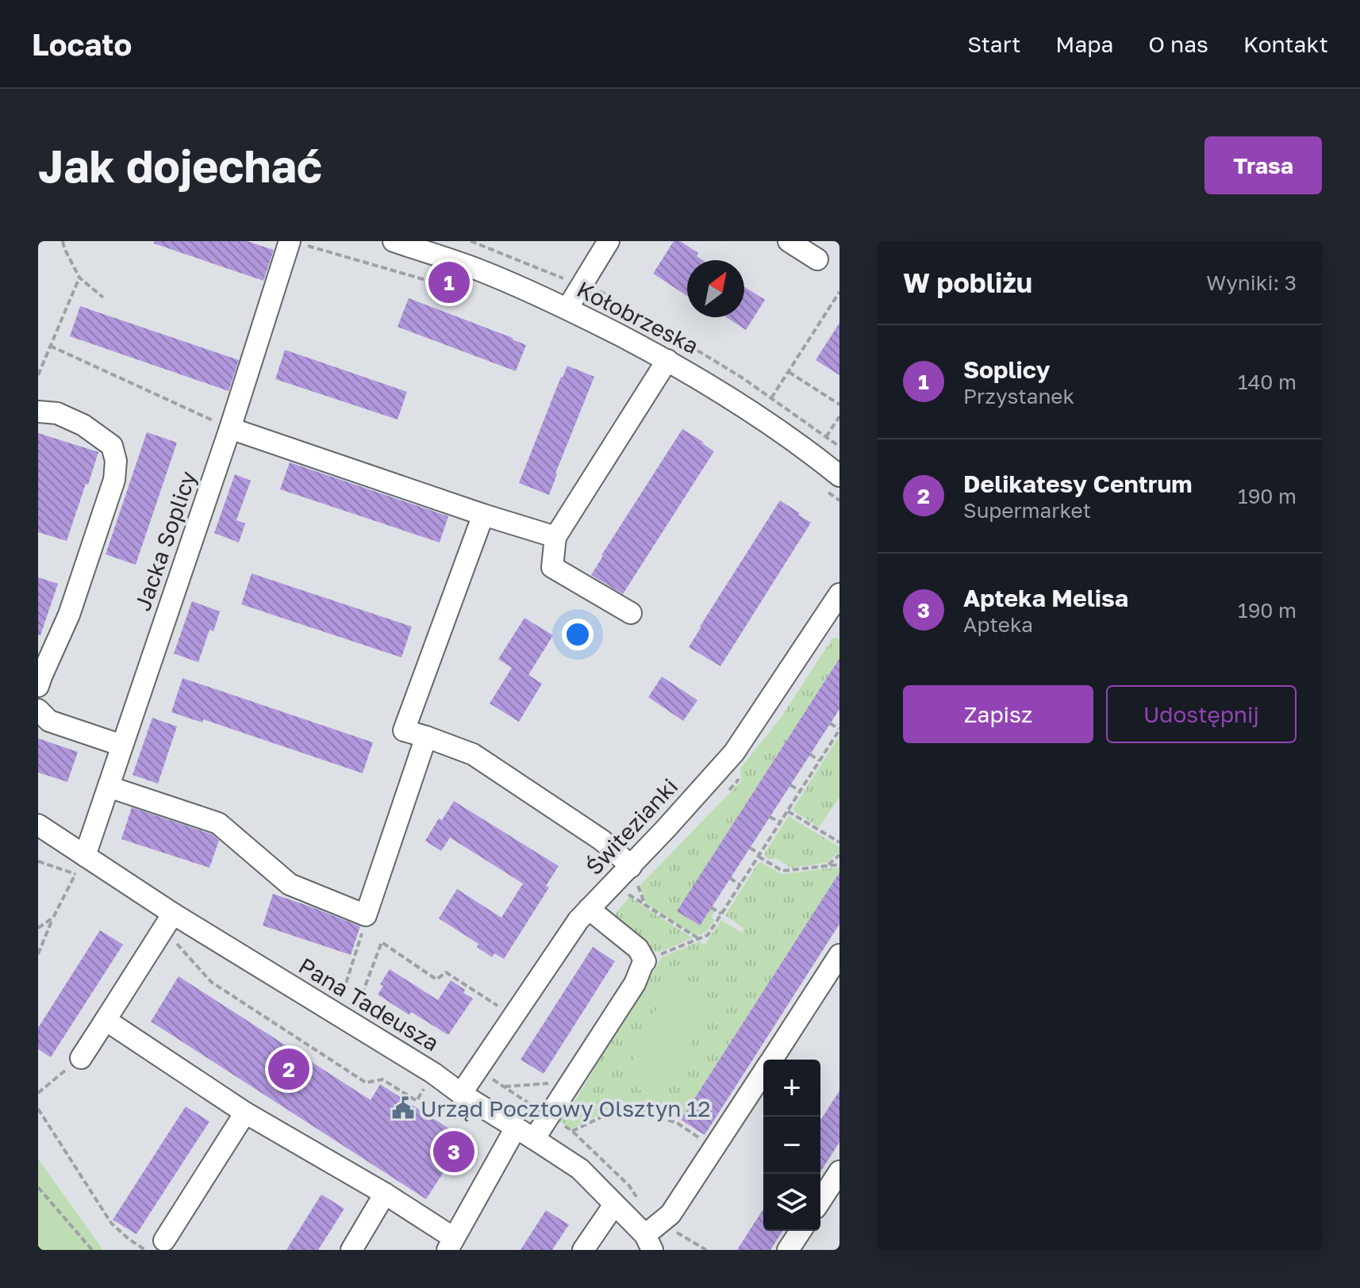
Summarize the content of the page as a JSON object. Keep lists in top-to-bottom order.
{
  "streets": {
    "street": [
      "Kołobrzeska",
      "Jacka Soplicy",
      "Świtezianki",
      "Pana Tadeusza"
    ]
  },
  "crossings": [
    ["Jacka Soplicy", "Pana Tadeusza"],
    ["Świtezianki", "Pana Tadeusza"]
  ],
  "places": {
    "public building": ["Urząd Pocztowy Olsztyn 12"]
  },
  "north": "top right",
  "page": {
    "header": "Locato",
    "nav": [
      "Start",
      "Mapa",
      "O nas",
      "Kontakt"
    ],
    "buttons": [
      "Trasa",
      ["Zapisz", "Udostępnij"]
    ],
    "title": "Jak dojechać",
    "heading": ["W pobliżu", "Wyniki: 3"],
    "pins": ["1", "2", "3"],
    "list": [
      {
        "mark": "1",
        "name": "Soplicy",
        "note": "Przystanek",
        "value": "140 m"
      },
      {
        "mark": "2",
        "name": "Delikatesy Centrum",
        "note": "Supermarket",
        "value": "190 m"
      },
      {
        "mark": "3",
        "name": "Apteka Melisa",
        "note": "Apteka",
        "value": "190 m"
      }
    ],
    "map_buttons": ["+", "−"]
  }
}
